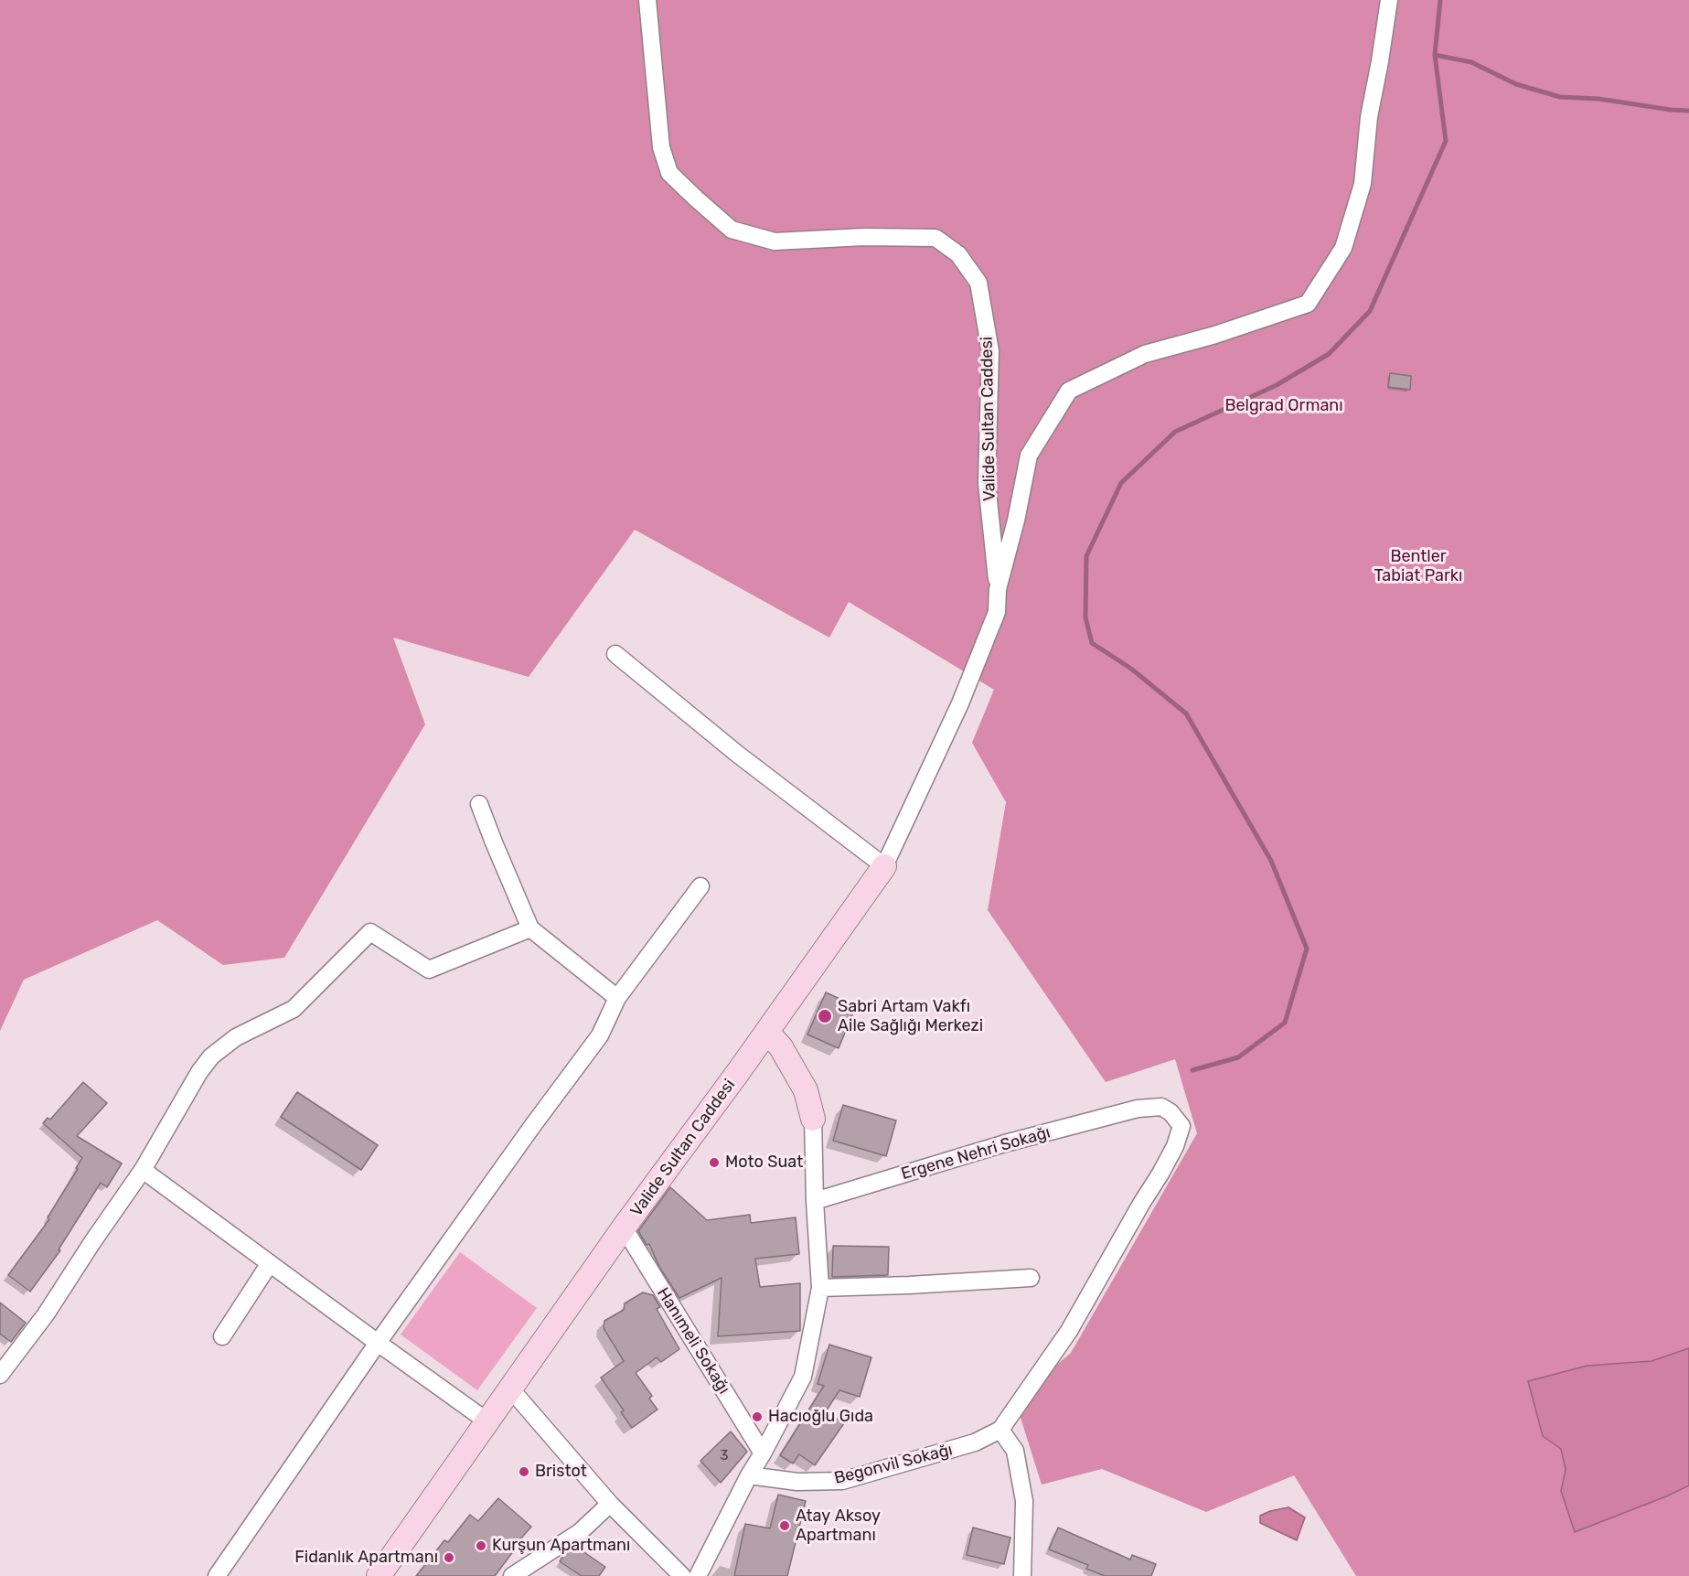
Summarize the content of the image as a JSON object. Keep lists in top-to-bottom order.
{
  "streets": {
    "street": [
      "Valide Sultan Caddesi",
      "Ergene Nehri Sokağı",
      "Hanımeli Sokağı",
      "Begonvil Sokağı"
    ]
  },
  "crossings": [
    ["Valide Sultan Caddesi", "Hanımeli Sokağı"],
    ["Ergene Nehri Sokağı", "Begonvil Sokağı"]
  ],
  "parks": ["Belgrad Ormanı", "Bentler Tabiat Parkı"],
  "places": [
    "Sabri Artam Vakfı Aile Sağlığı Merkezi",
    "Moto Suat",
    "Hacıoğlu Gıda",
    "Bristot",
    "Atay Aksoy Apartmanı",
    "Kurşun Apartmanı",
    "Fidanlık Apartmanı"
  ],
  "house_numbers": ["3"]
}
